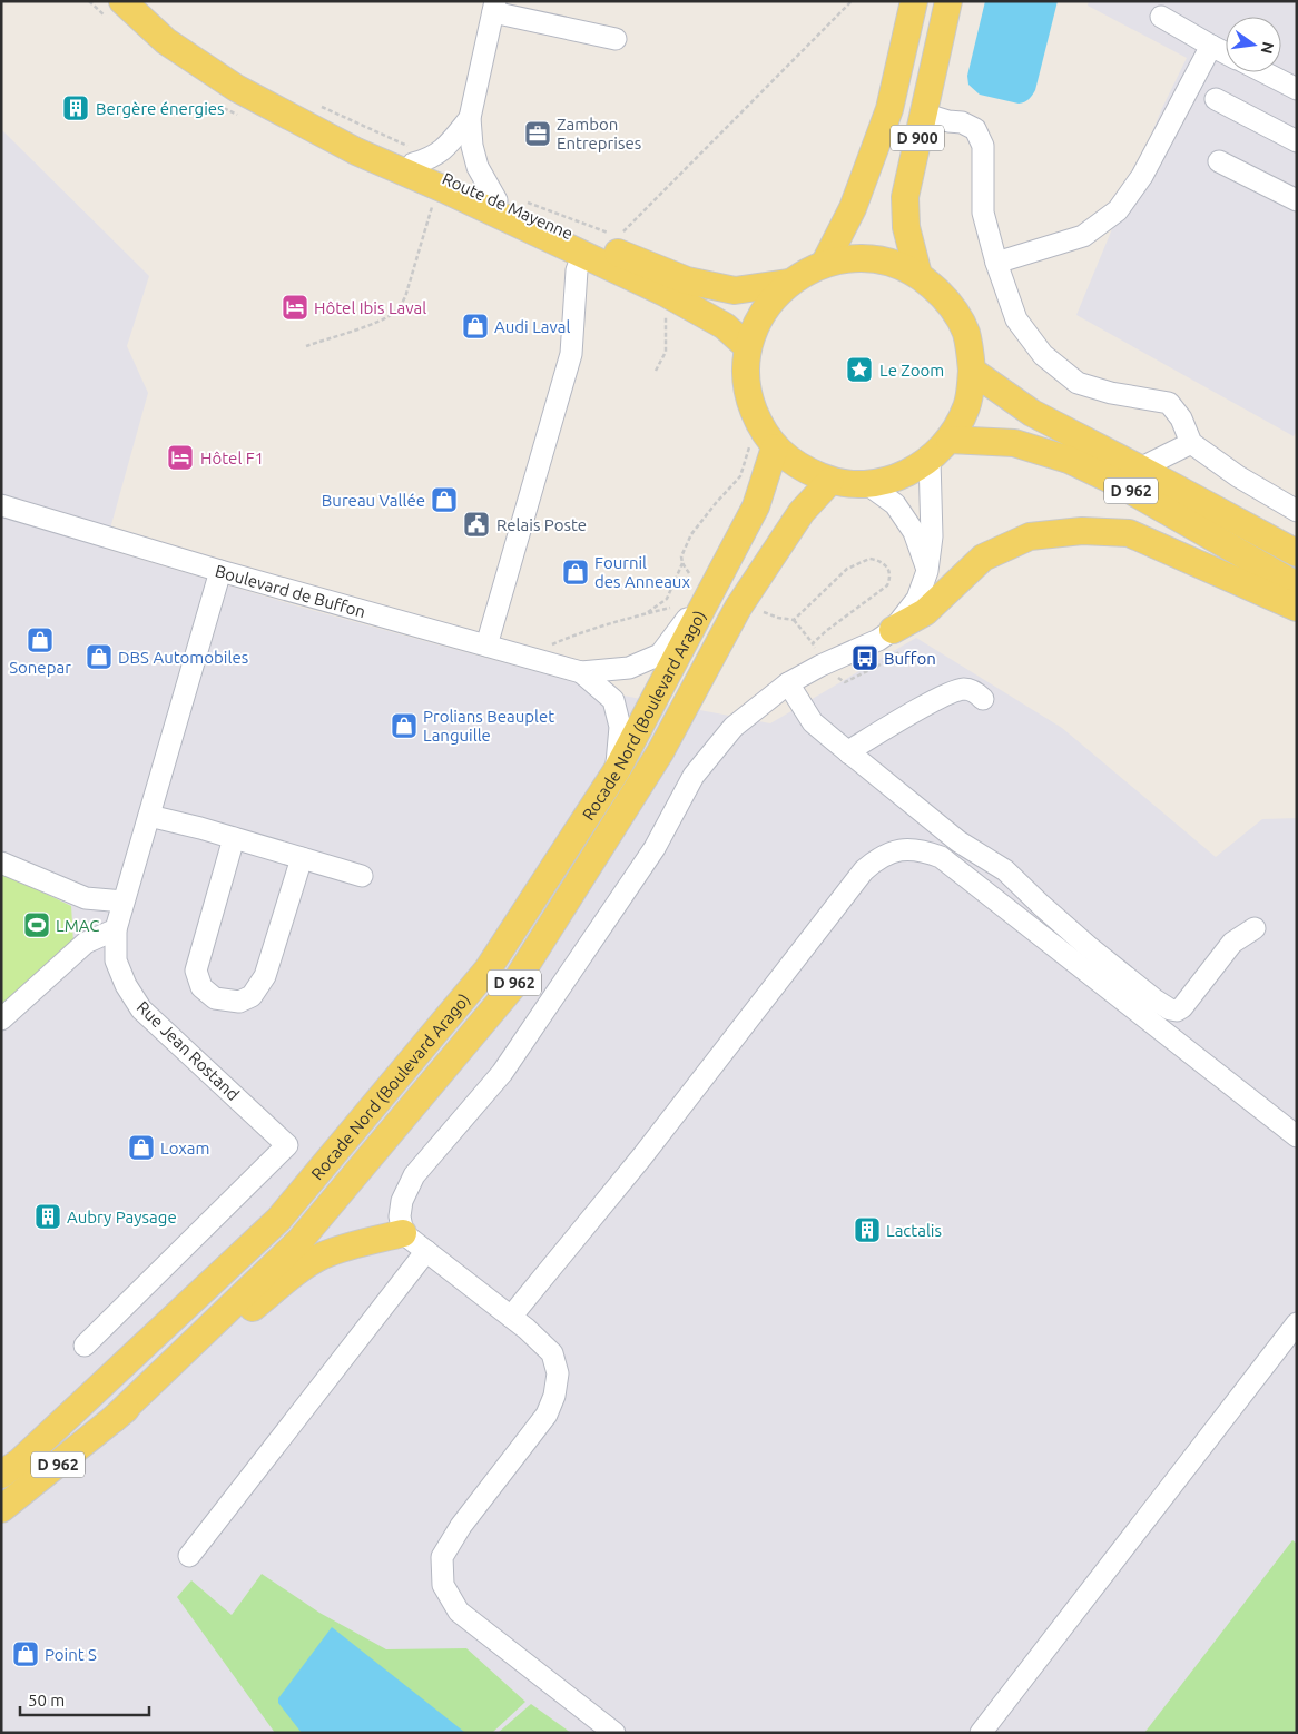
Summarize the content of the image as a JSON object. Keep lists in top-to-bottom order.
{
  "streets": {
    "main road": [
      "D 900",
      "Route de Mayenne",
      "D 962",
      "Rocade Nord (Boulevard Arago)"
    ],
    "street": ["Boulevard de Buffon", "Rue Jean Rostand"]
  },
  "crossings": [
    ["Boulevard de Buffon", "Rue Jean Rostand"]
  ],
  "places": {
    "building": ["Bergère énergies", "Aubry Paysage", "Lactalis"],
    "office": ["Zambon Entreprises"],
    "hotel": ["Hôtel Ibis Laval", "Hôtel F1"],
    "shop": [
      "Audi Laval",
      "Bureau Vallée",
      "Fournil des Anneaux",
      "Sonepar",
      "DBS Automobiles",
      "Prolians Beauplet Languille",
      "Loxam",
      "Point S"
    ],
    "place": ["Le Zoom"],
    "public building": ["Relais Poste"],
    "bus stop": ["Buffon"],
    "sports": ["LMAC"]
  },
  "scale_bar": "50 m",
  "north": "right"
}
